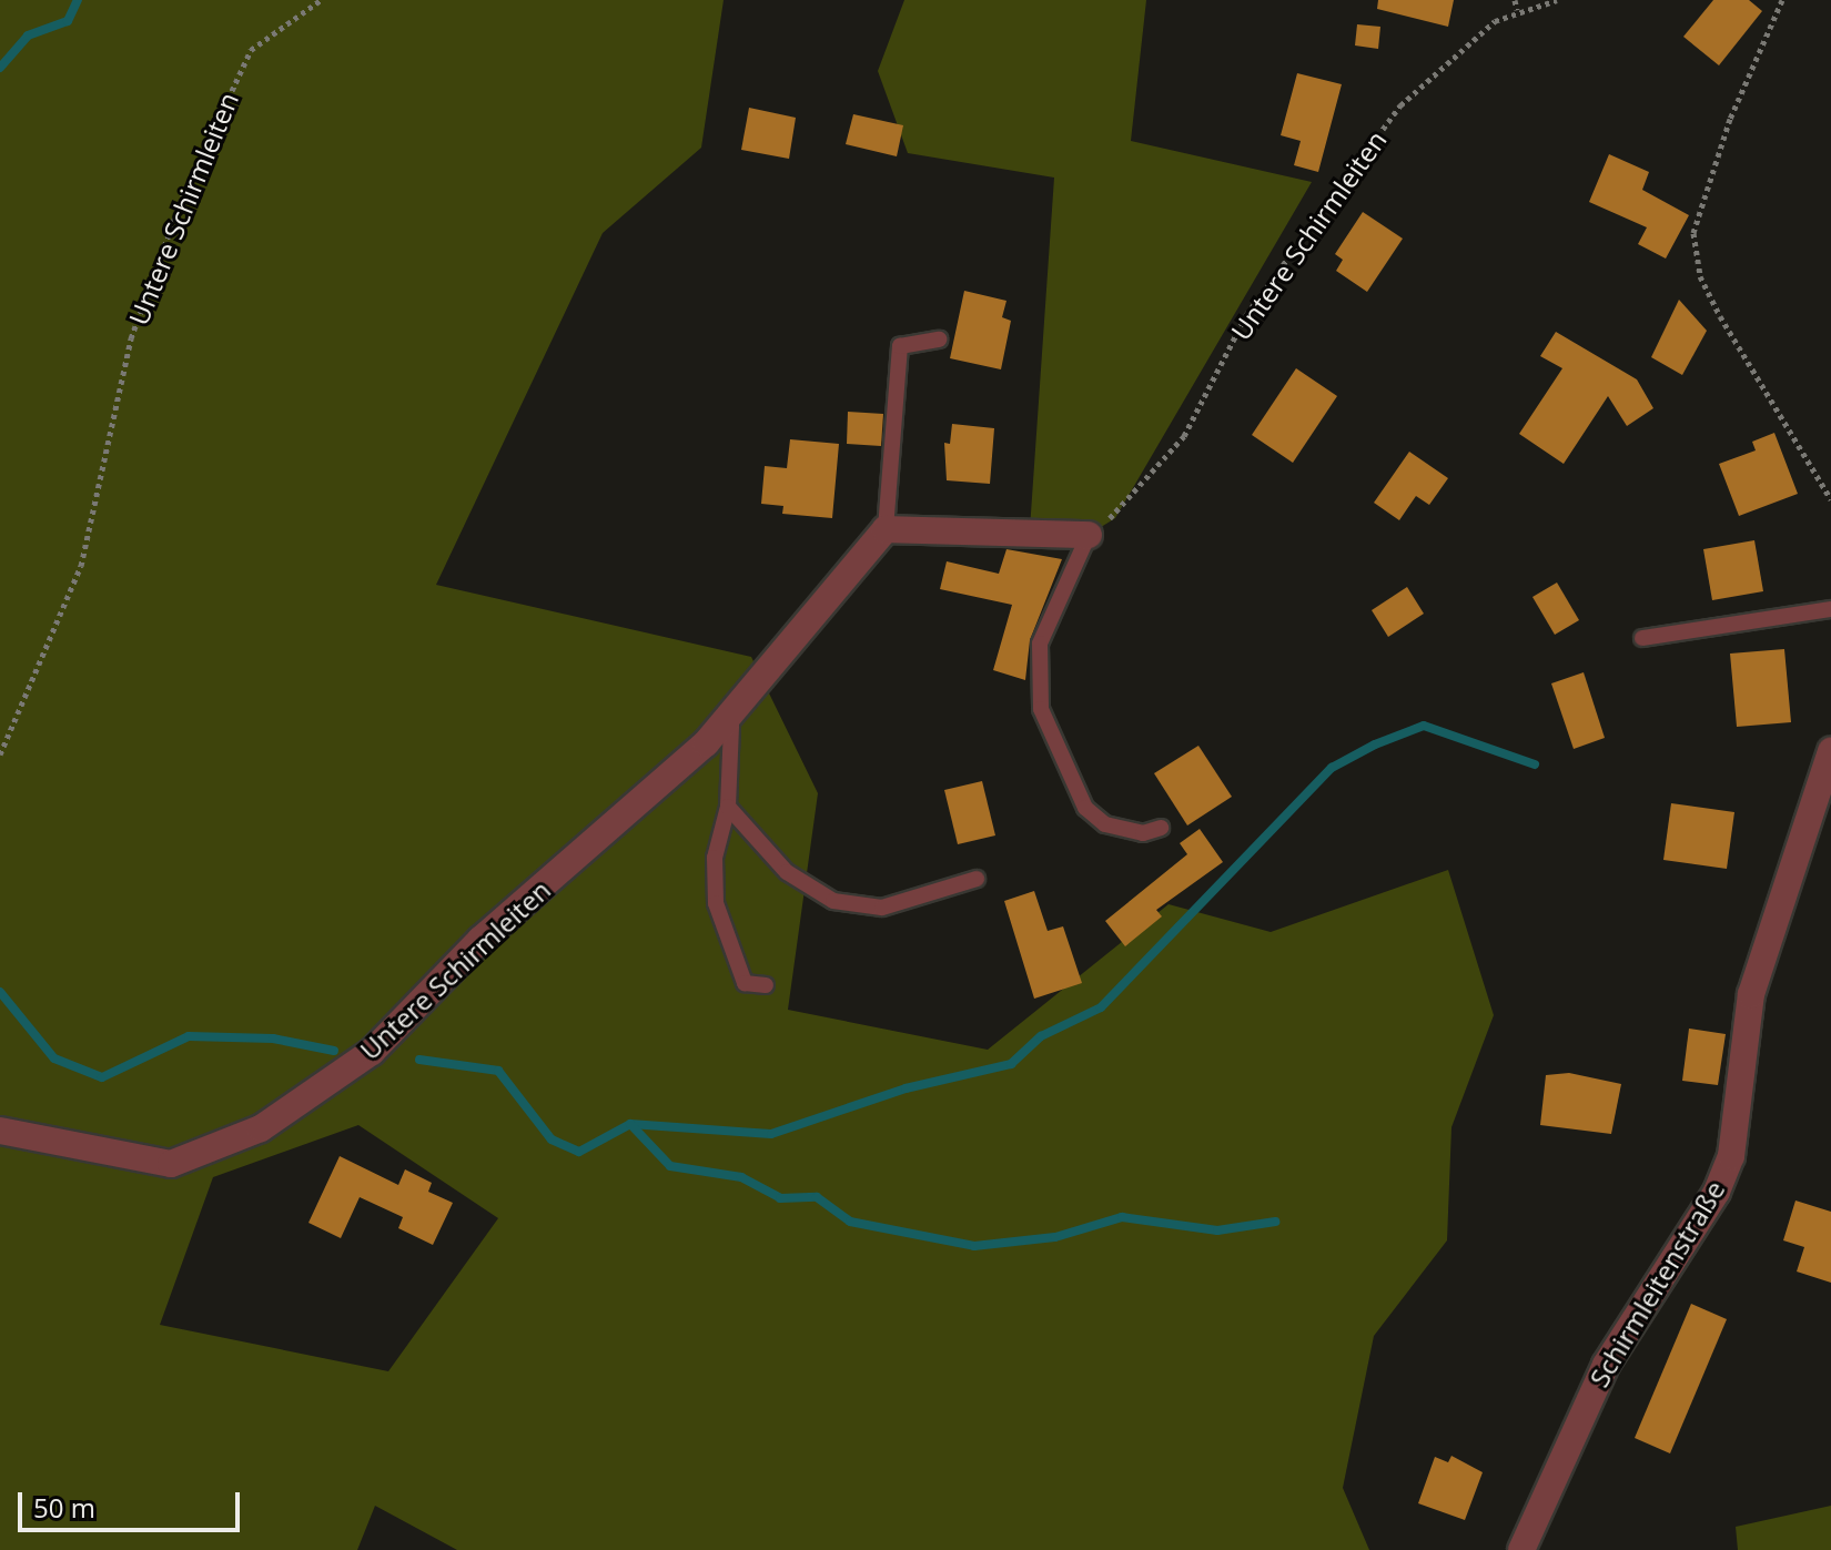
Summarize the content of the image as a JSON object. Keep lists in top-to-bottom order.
{
  "streets": {
    "street": ["Untere Schirmleiten", "Schirmleitenstraße"]
  },
  "scale_bar": "50 m"
}
